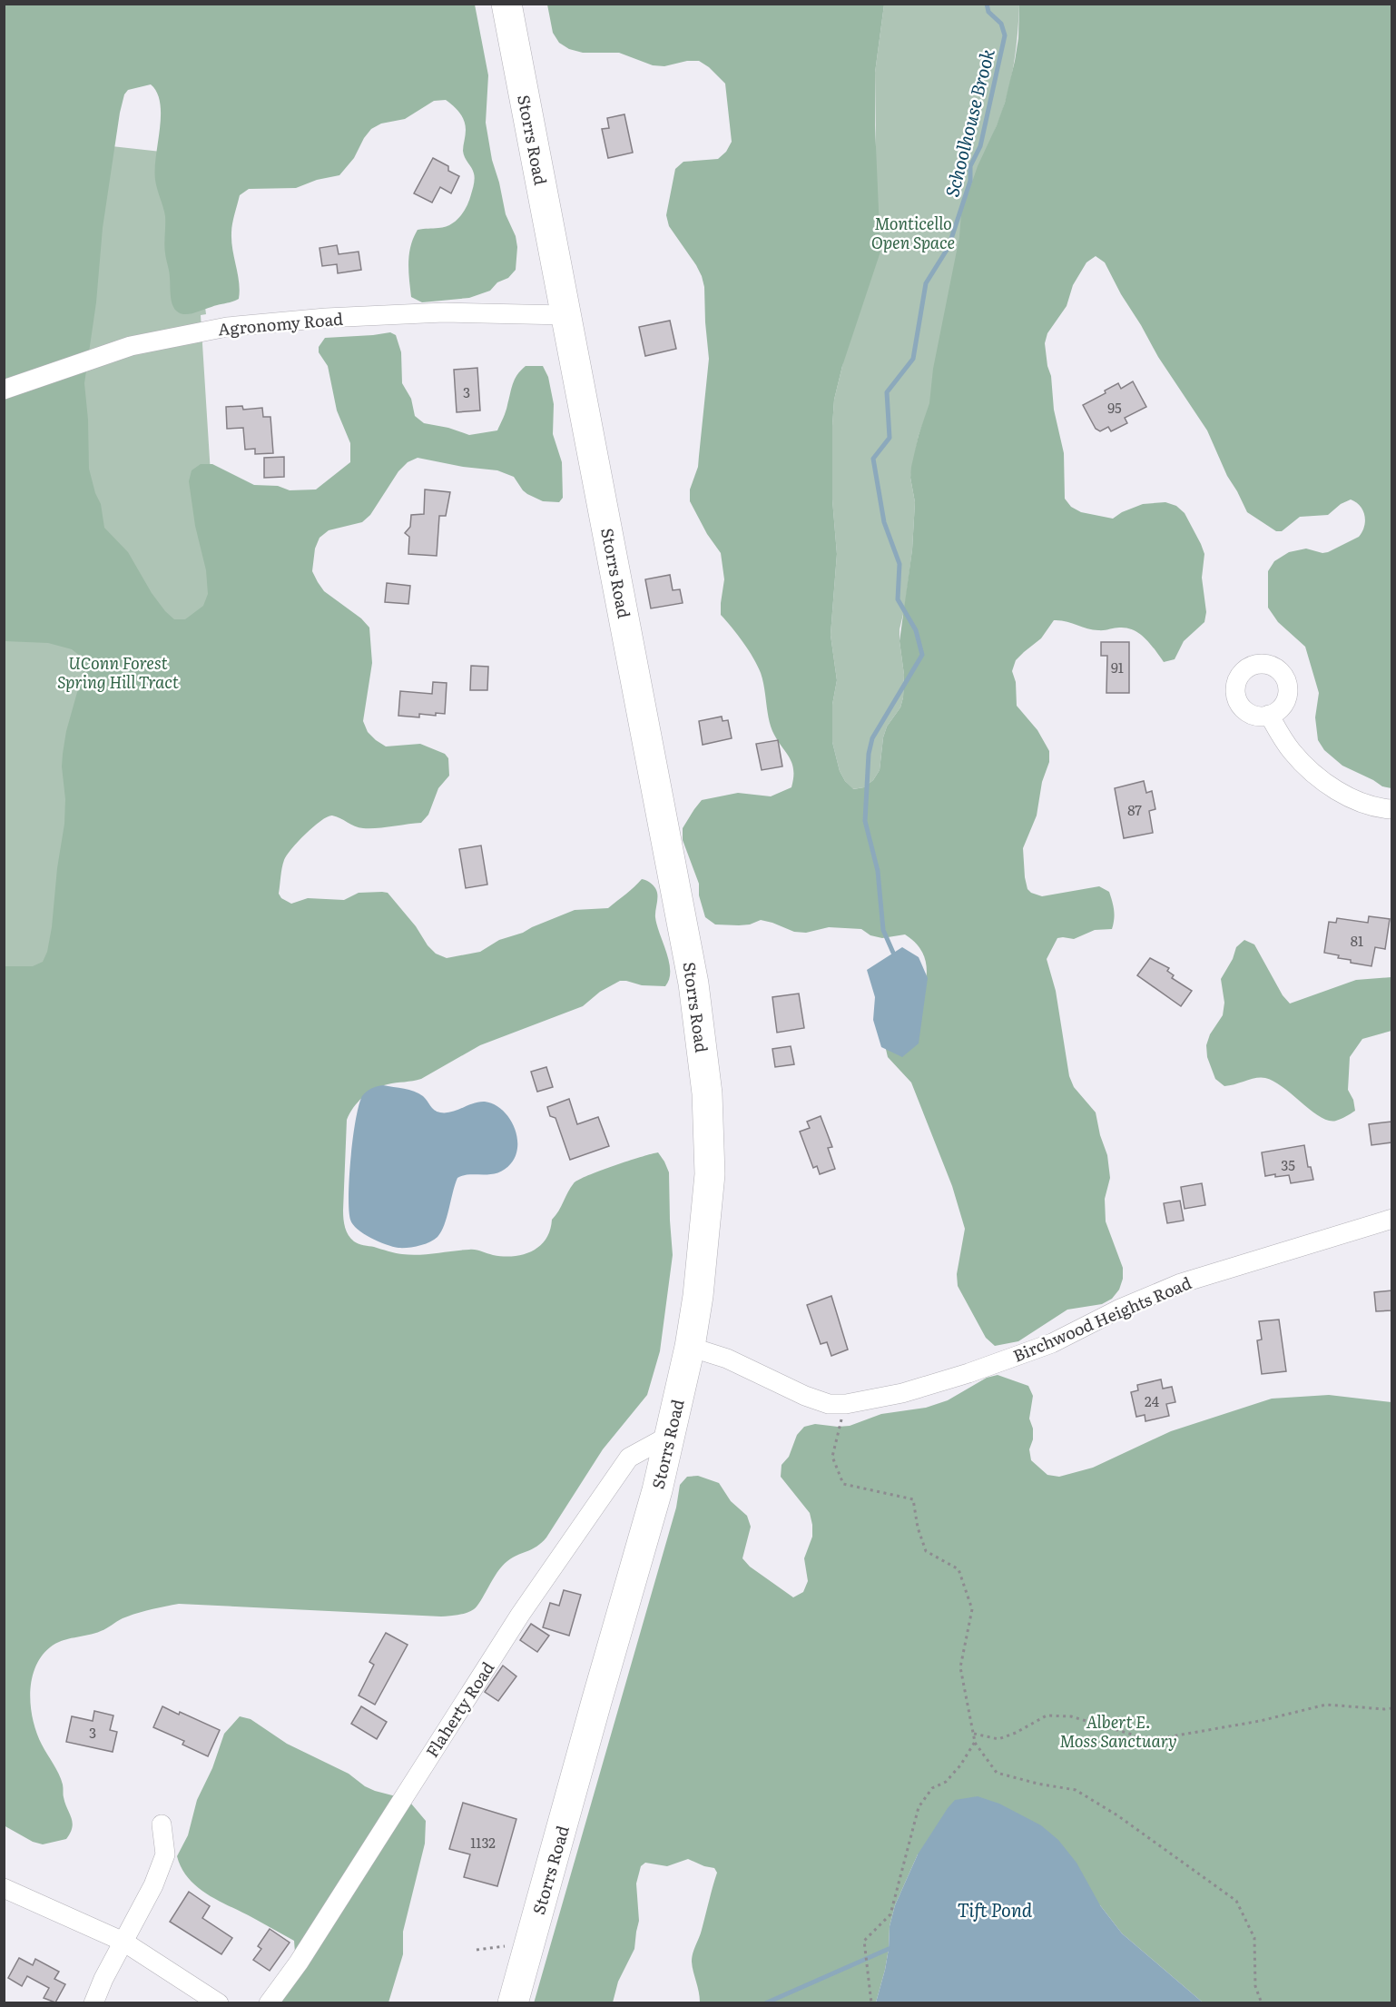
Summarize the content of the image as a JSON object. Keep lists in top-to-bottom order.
{
  "streets": {
    "main road": ["Storrs Road"],
    "street": ["Agronomy Road", "Birchwood Heights Road", "Flaherty Road"]
  },
  "crossings": [
    ["Storrs Road", "Agronomy Road"],
    ["Storrs Road", "Birchwood Heights Road"],
    ["Storrs Road", "Flaherty Road"]
  ],
  "water": ["Schoolhouse Brook", "Tift Pond"],
  "parks": ["Monticello Open Space", "UConn Forest Spring Hill Tract", "Albert E. Moss Sanctuary"],
  "house_numbers": [
    "3",
    "95",
    "91",
    "87",
    "81",
    "35",
    "24",
    "3",
    "1132"
  ]
}
